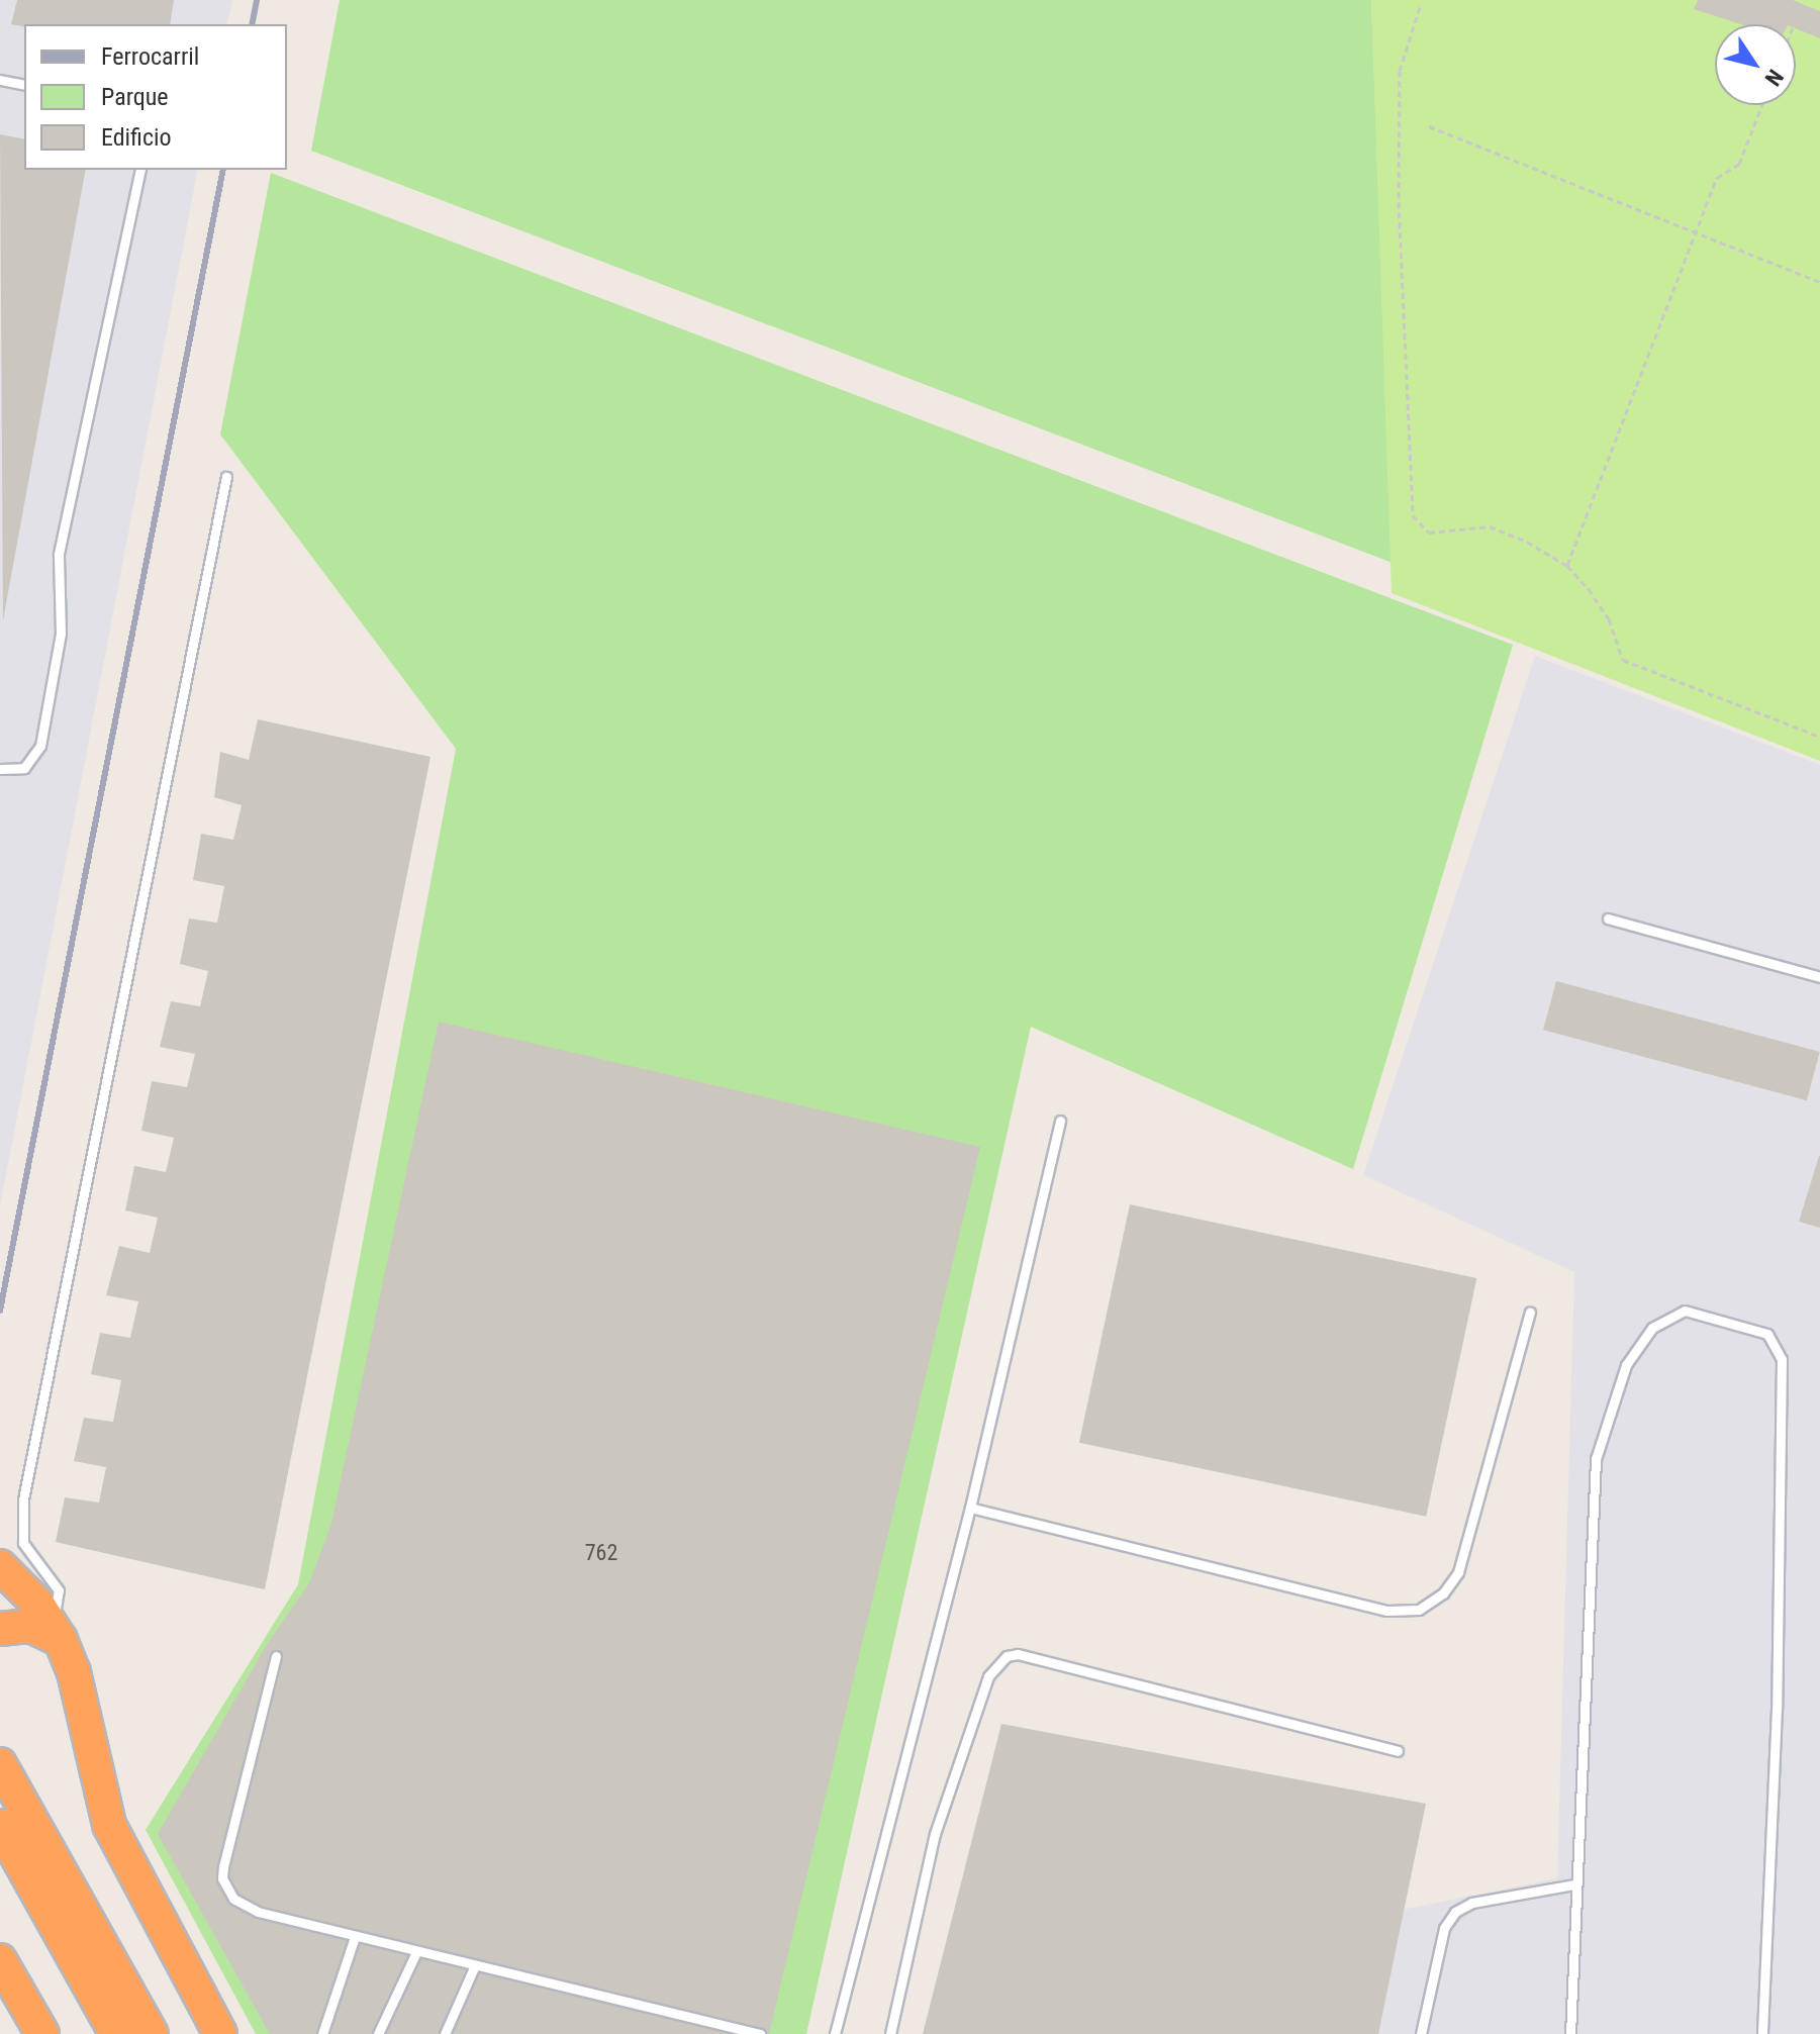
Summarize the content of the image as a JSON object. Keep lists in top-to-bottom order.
{
  "house_numbers": ["762"],
  "legend": ["Ferrocarril", "Parque", "Edificio"],
  "north": "bottom right"
}
